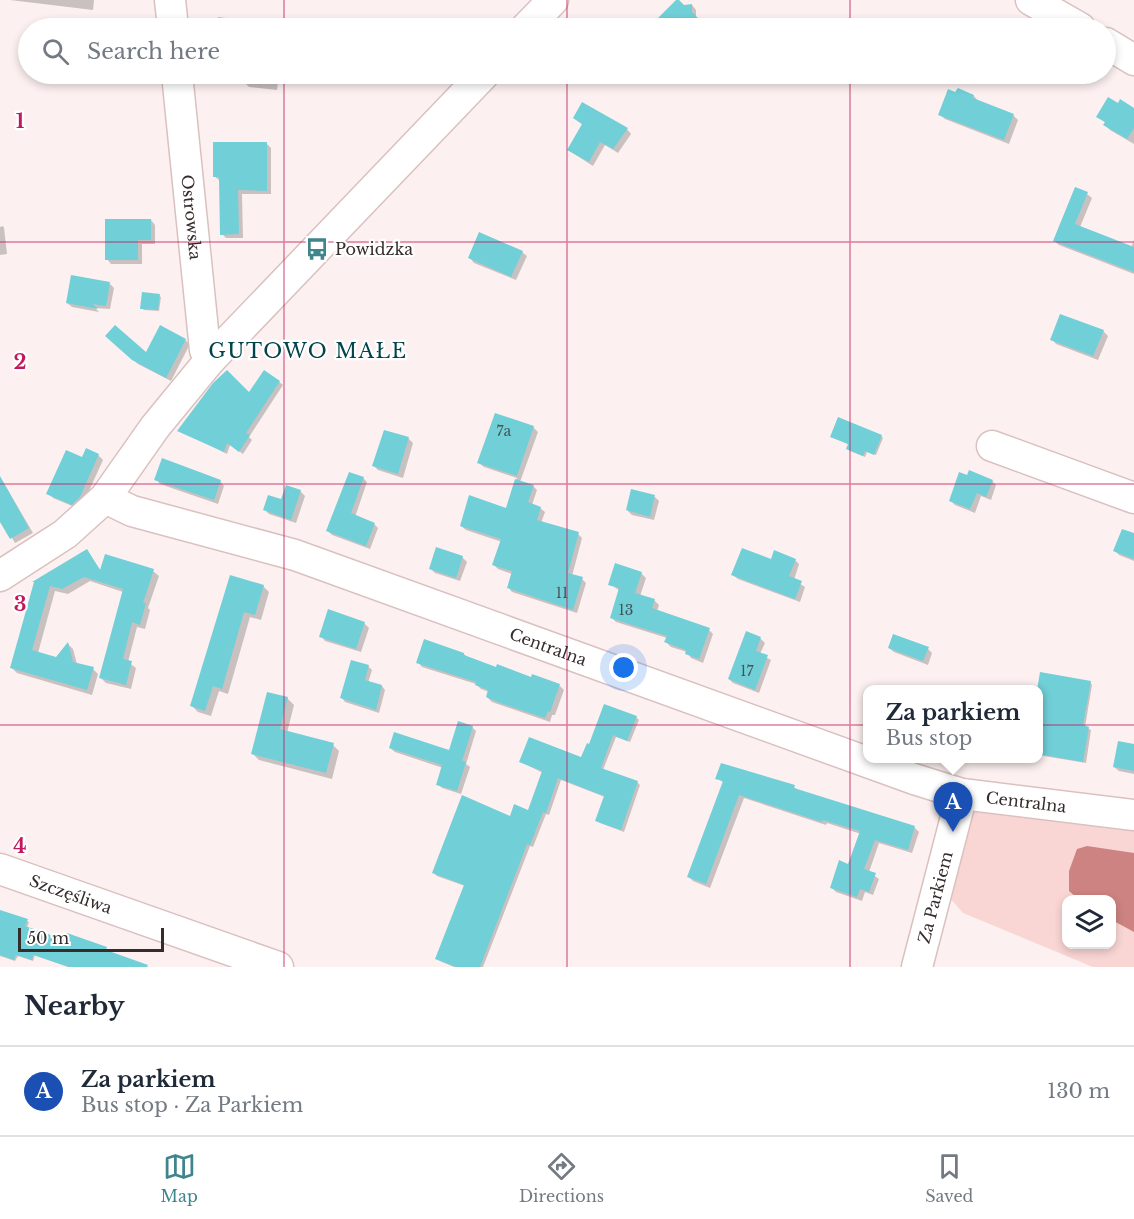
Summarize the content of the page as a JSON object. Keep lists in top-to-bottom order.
{
  "streets": {
    "street": [
      "Ostrowska",
      "Centralna",
      "Szczęśliwa",
      "Za Parkiem"
    ]
  },
  "crossings": [
    ["Centralna", "Za Parkiem"]
  ],
  "districts": ["GUTOWO MAŁE"],
  "places": {
    "bus stop": ["Powidzka"]
  },
  "house_numbers": [
    "7a",
    "11",
    "13",
    "17"
  ],
  "scale_bar": "50 m",
  "page": {
    "search": "Search here",
    "popup": ["Za parkiem", "Bus stop"],
    "pins": "A",
    "scale": "50 m",
    "heading": "Nearby",
    "list": [
      {
        "mark": "A",
        "name": "Za parkiem",
        "note": "Bus stop · Za Parkiem",
        "value": "130 m"
      }
    ],
    "nav": ["Map", "Directions", "Saved"]
  },
  "grid": {
    "rows": [
      "1",
      "2",
      "3",
      "4"
    ]
  }
}
